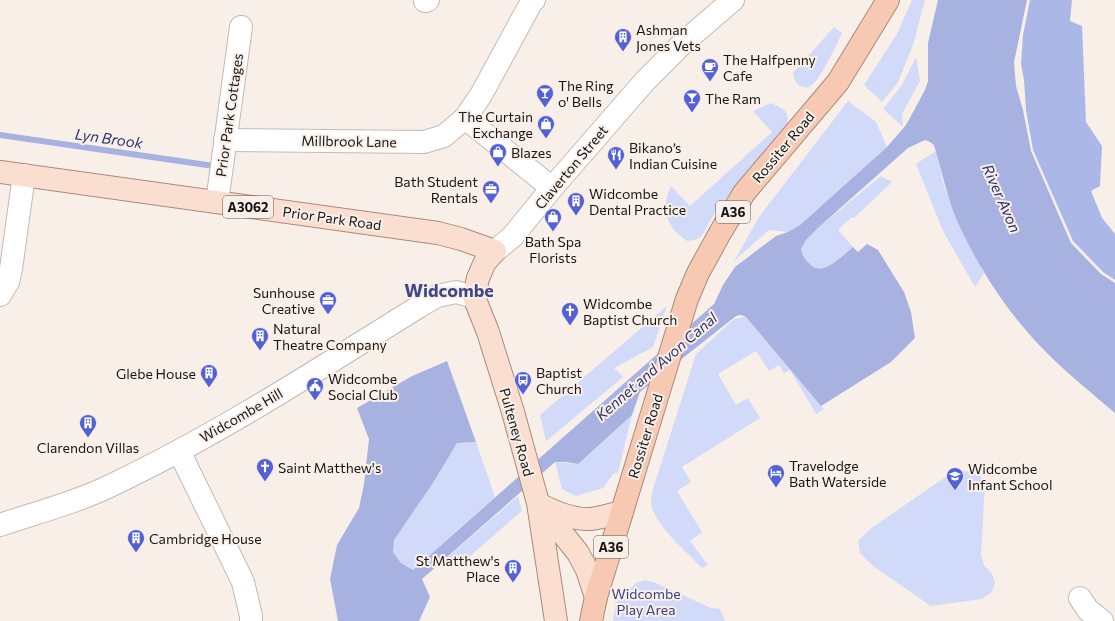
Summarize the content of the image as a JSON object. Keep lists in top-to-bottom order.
{
  "streets": {
    "highway": ["Rossiter Road", "A36"],
    "main road": ["A3062", "Prior Park Road", "Pulteney Road"],
    "street": [
      "Prior Park Cottages",
      "Millbrook Lane",
      "Claverton Street",
      "Widcombe Hill"
    ]
  },
  "crossings": [
    ["Prior Park Cottages", "Millbrook Lane"],
    ["Prior Park Cottages", "Prior Park Road"],
    ["Rossiter Road", "A36"],
    ["Claverton Street", "Prior Park Road"],
    ["Widcombe Hill", "Pulteney Road"]
  ],
  "districts": ["Widcombe"],
  "water": ["Lyn Brook", "River Avon", "Kennet and Avon Canal"],
  "parks": ["Widcombe Play Area"],
  "places": {
    "building": [
      "Ashman Jones Vets",
      "Widcombe Dental Practice",
      "Natural Theatre Company",
      "Glebe House",
      "Clarendon Villas",
      "Cambridge House",
      "St Matthew's Place"
    ],
    "cafe": ["The Halfpenny Cafe"],
    "bar": ["The Ring o' Bells", "The Ram"],
    "shop": ["The Curtain Exchange", "Blazes", "Bath Spa Florists"],
    "restaurant": ["Bikano’s Indian Cuisine"],
    "office": ["Bath Student Rentals", "Sunhouse Creative"],
    "church": ["Widcombe Baptist Church", "Saint Matthew's"],
    "bus stop": ["Baptist Church"],
    "public building": ["Widcombe Social Club"],
    "hotel": ["Travelodge Bath Waterside"],
    "school or university": ["Widcombe Infant School"]
  }
}
